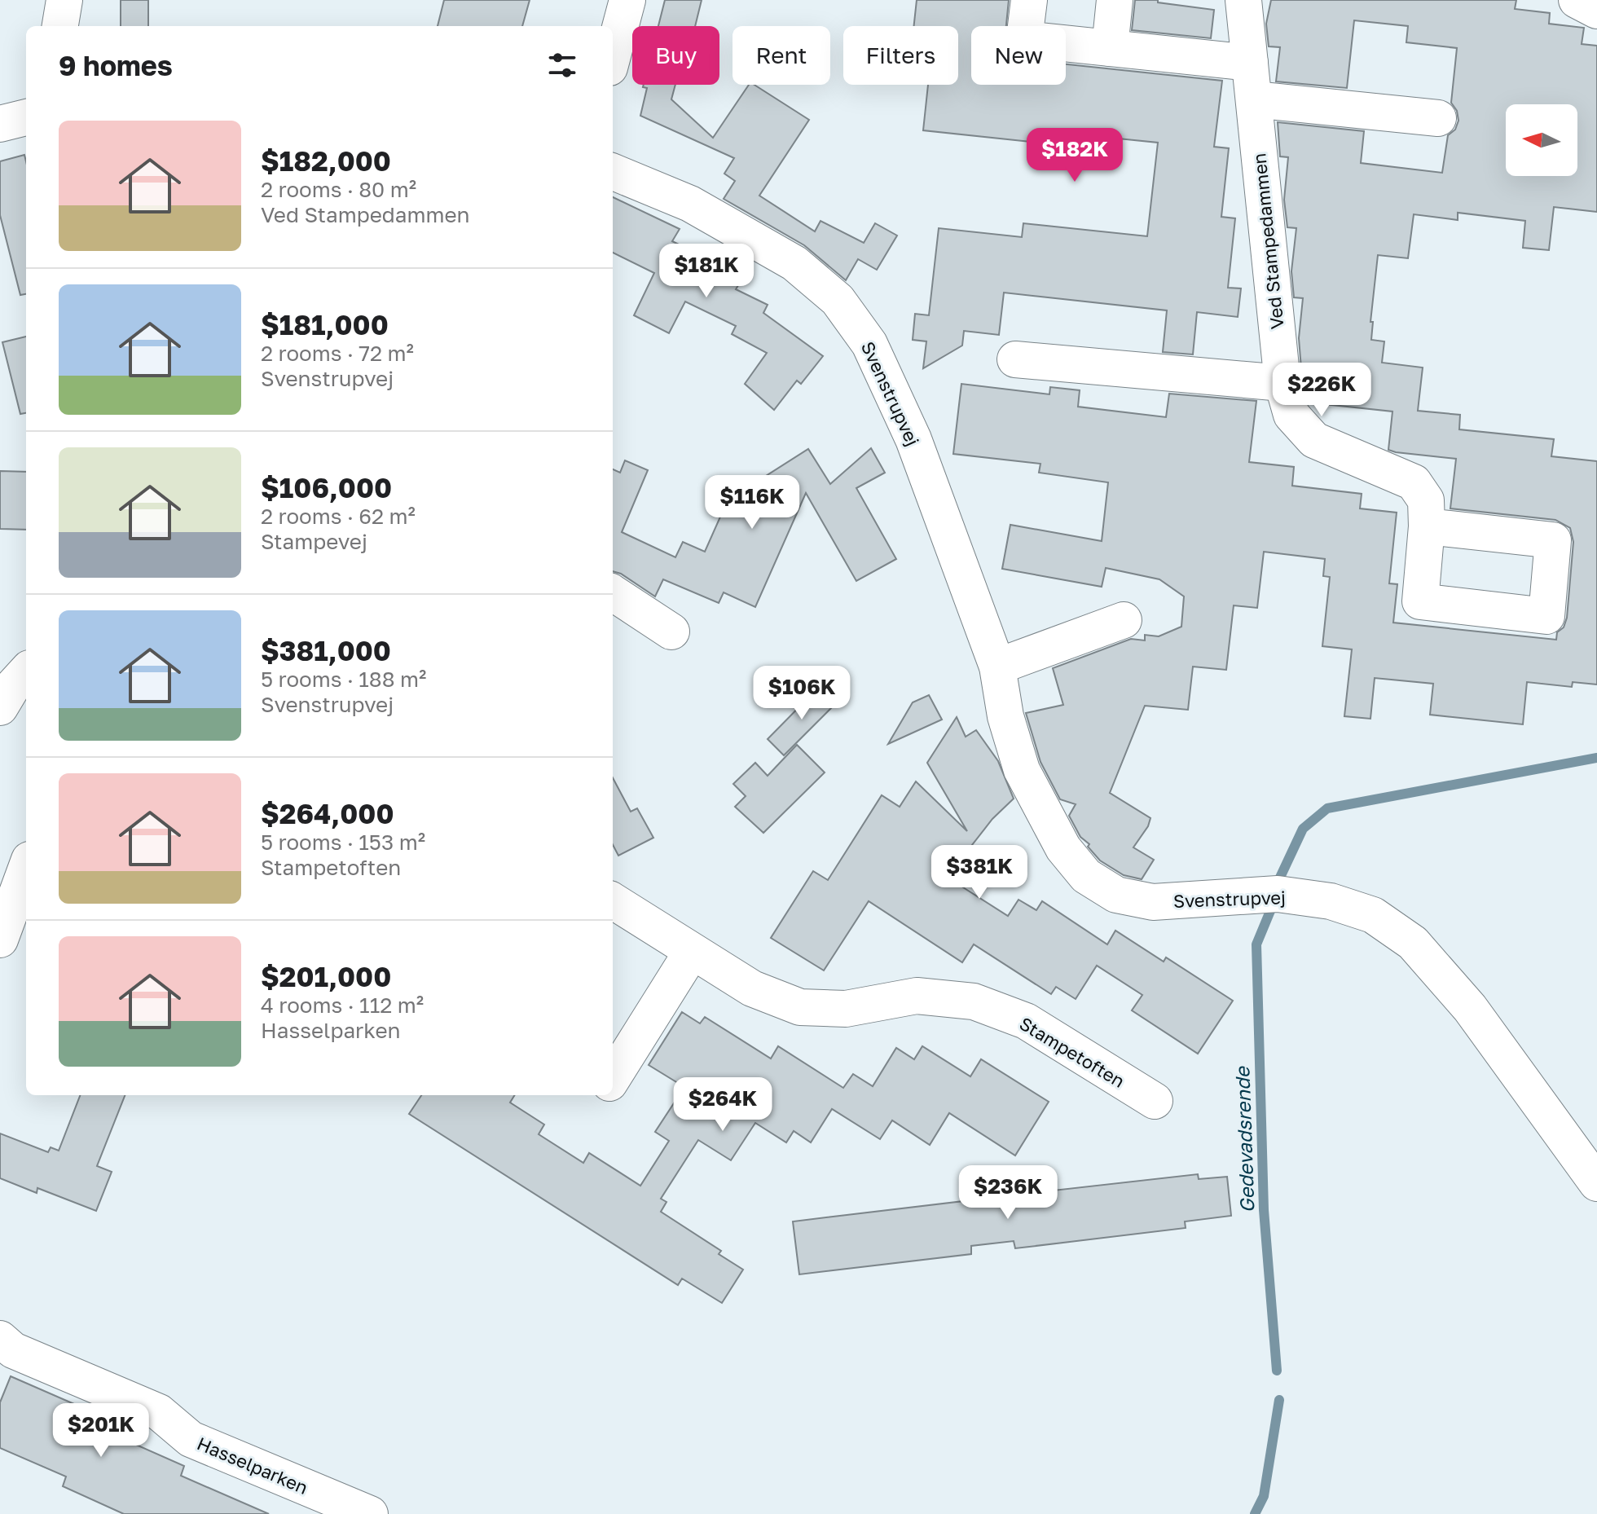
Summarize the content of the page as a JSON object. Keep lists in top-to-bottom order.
{
  "streets": {
    "street": [
      "Ved Stampedammen",
      "Svenstrupvej",
      "Stampetoften",
      "Hasselparken"
    ]
  },
  "water": ["Gedevadsrende"],
  "north": "left",
  "page": {
    "chip": [
      "Buy",
      "Rent",
      "Filters",
      "New"
    ],
    "heading": "9 homes",
    "list": [
      {
        "name": "$182,000",
        "note": "2 rooms · 80 m² · Ved Stampedammen"
      },
      {
        "name": "$181,000",
        "note": "2 rooms · 72 m² · Svenstrupvej"
      },
      {
        "name": "$106,000",
        "note": "2 rooms · 62 m² · Stampevej"
      },
      {
        "name": "$381,000",
        "note": "5 rooms · 188 m² · Svenstrupvej"
      },
      {
        "name": "$264,000",
        "note": "5 rooms · 153 m² · Stampetoften"
      },
      {
        "name": "$201,000",
        "note": "4 rooms · 112 m² · Hasselparken"
      }
    ],
    "price": [
      "$182K",
      "$181K",
      "$226K",
      "$116K",
      "$106K",
      "$381K",
      "$264K",
      "$236K",
      "$201K"
    ]
  }
}
